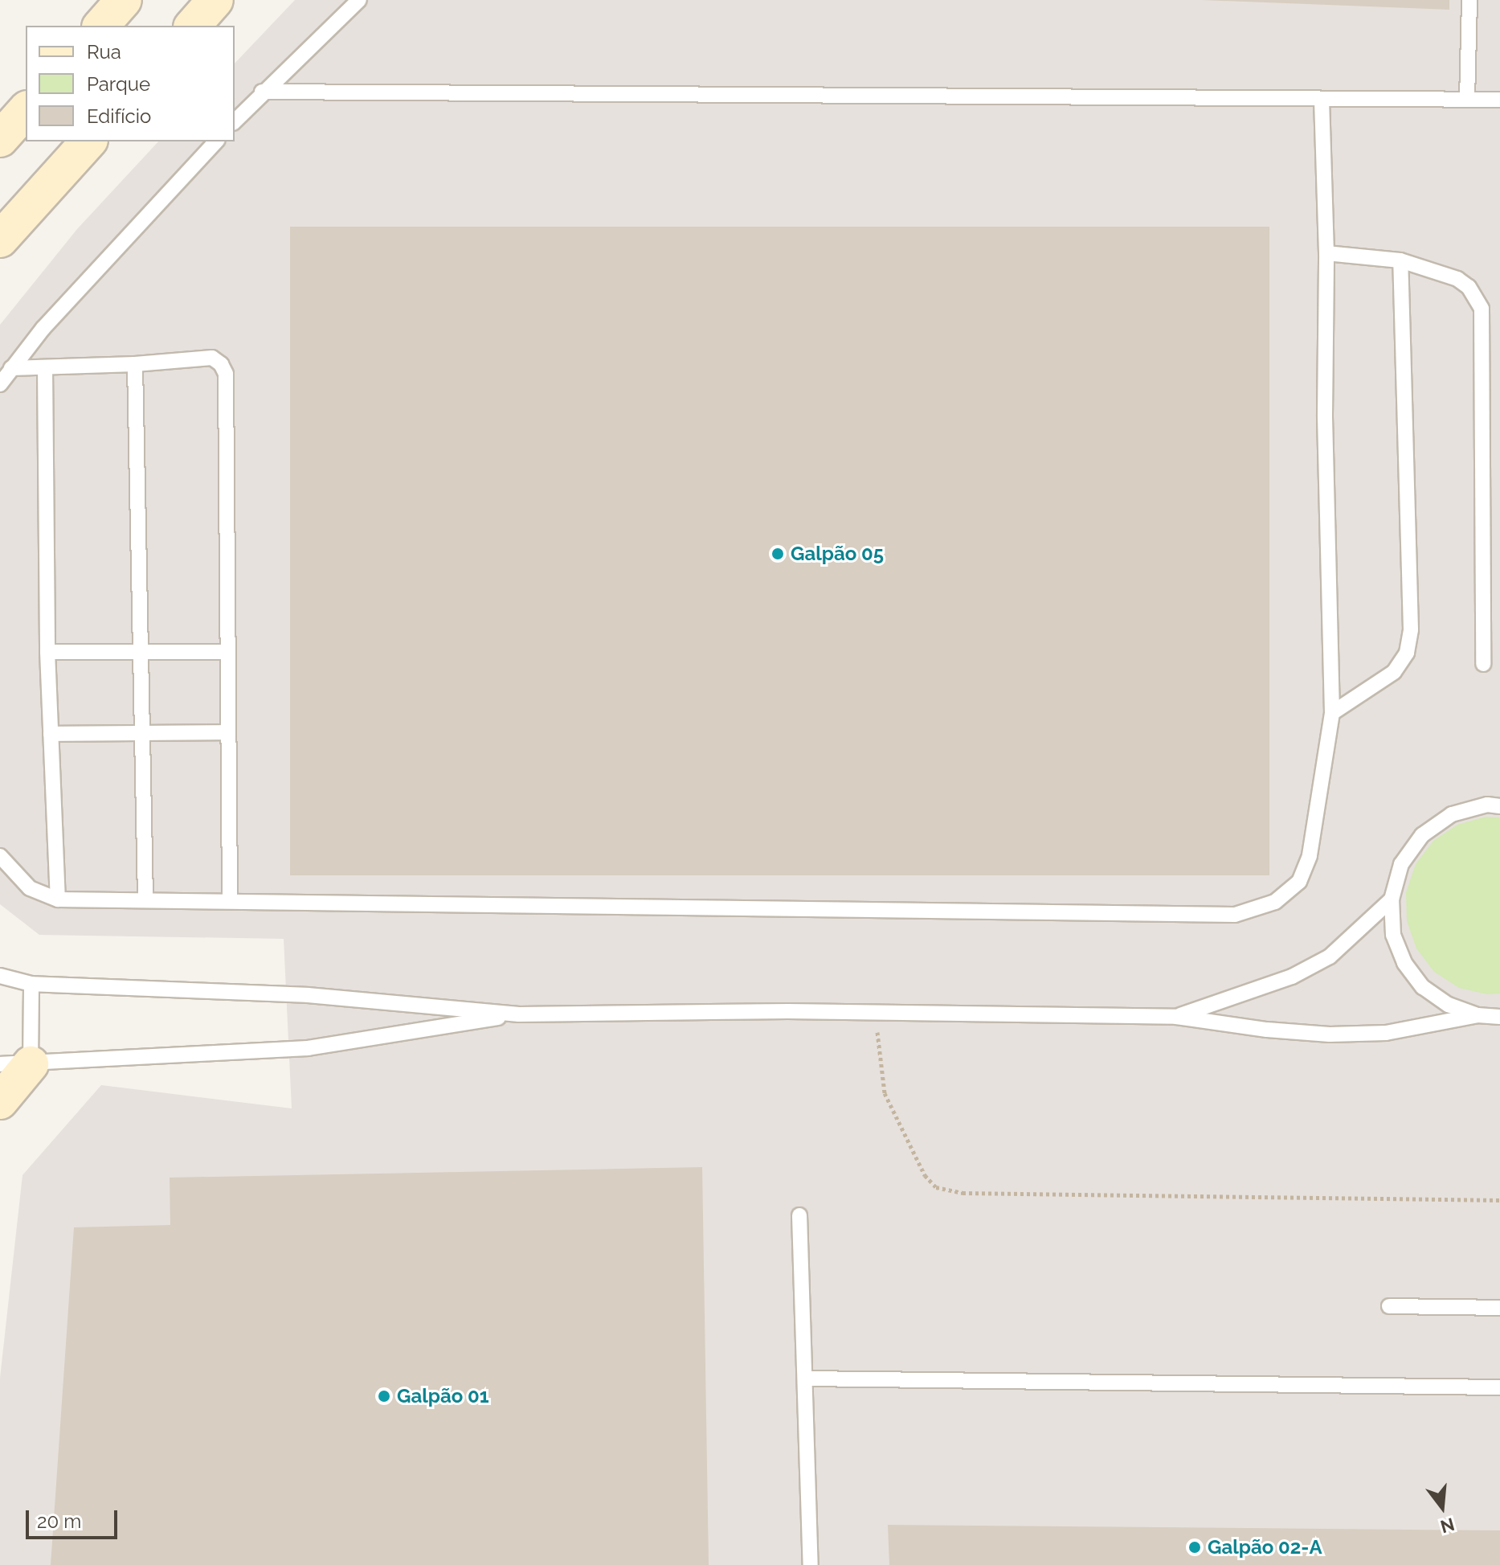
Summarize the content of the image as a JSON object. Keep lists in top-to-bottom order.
{
  "places": ["Galpão 05", "Galpão 01", "Galpão 02-A"],
  "legend": ["Rua", "Parque", "Edifício"],
  "scale_bar": "20 m",
  "north": "bottom"
}
